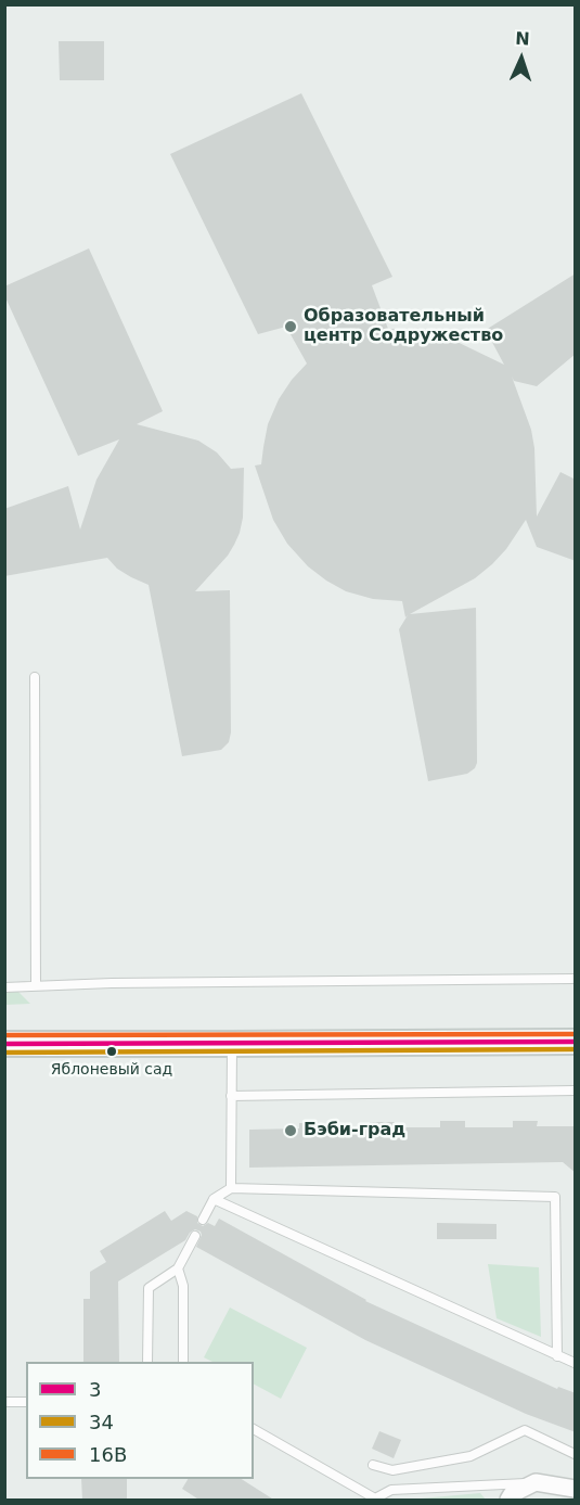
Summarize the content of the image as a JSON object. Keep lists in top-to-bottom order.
{
  "places": ["Образовательный центр Содружество", "Яблоневый сад", "Бэби-град"],
  "lines": ["transit line 16В", "transit line 3", "transit line 34"],
  "legend": ["3", "34", "16В"],
  "north": "top"
}
